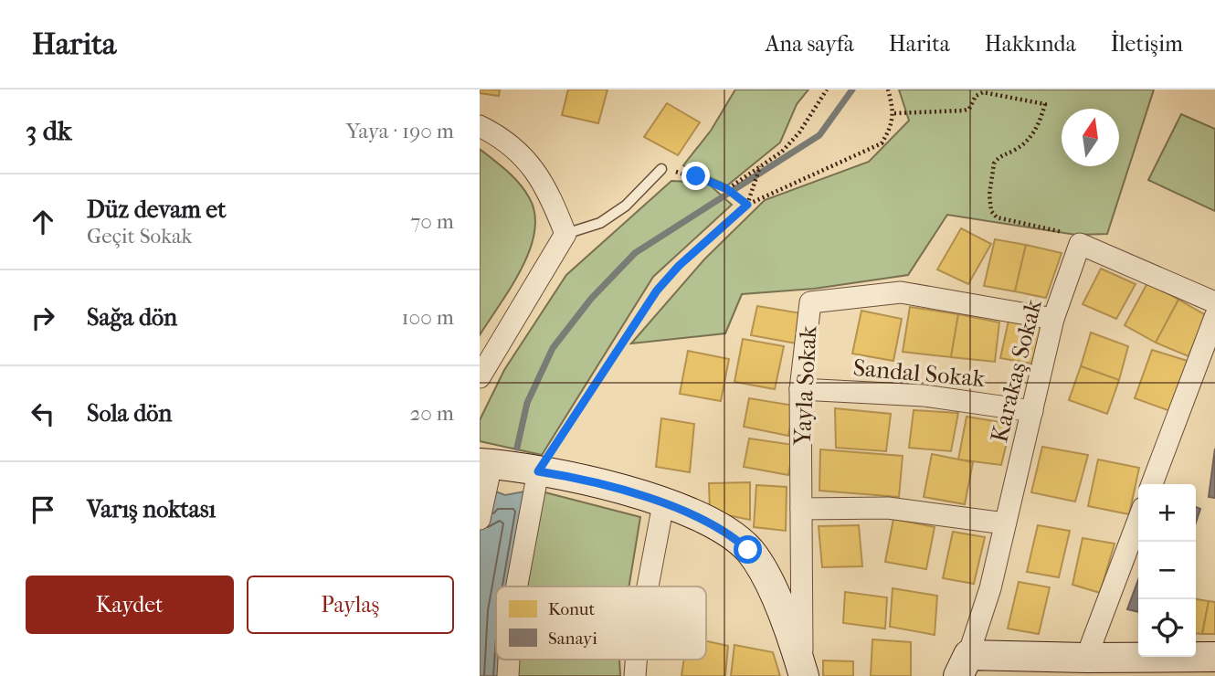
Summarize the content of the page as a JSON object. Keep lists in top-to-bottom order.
{
  "streets": {
    "street": ["Karakaş Sokak", "Sandal Sokak", "Yayla Sokak"]
  },
  "crossings": [
    ["Karakaş Sokak", "Sandal Sokak"],
    ["Karakaş Sokak", "Yayla Sokak"],
    ["Sandal Sokak", "Yayla Sokak"]
  ],
  "legend": ["Konut", "Sanayi"],
  "north": "top",
  "page": {
    "header": "Harita",
    "nav": [
      "Ana sayfa",
      "Harita",
      "Hakkında",
      "İletişim"
    ],
    "heading": ["3 dk", "Yaya · 190 m"],
    "list": [
      ["Düz devam et", "Geçit Sokak", "70 m"],
      ["Sağa dön", "100 m"],
      ["Sola dön", "20 m"],
      "Varış noktası"
    ],
    "map_buttons": ["+", "−"],
    "buttons": ["Kaydet", "Paylaş"]
  }
}
